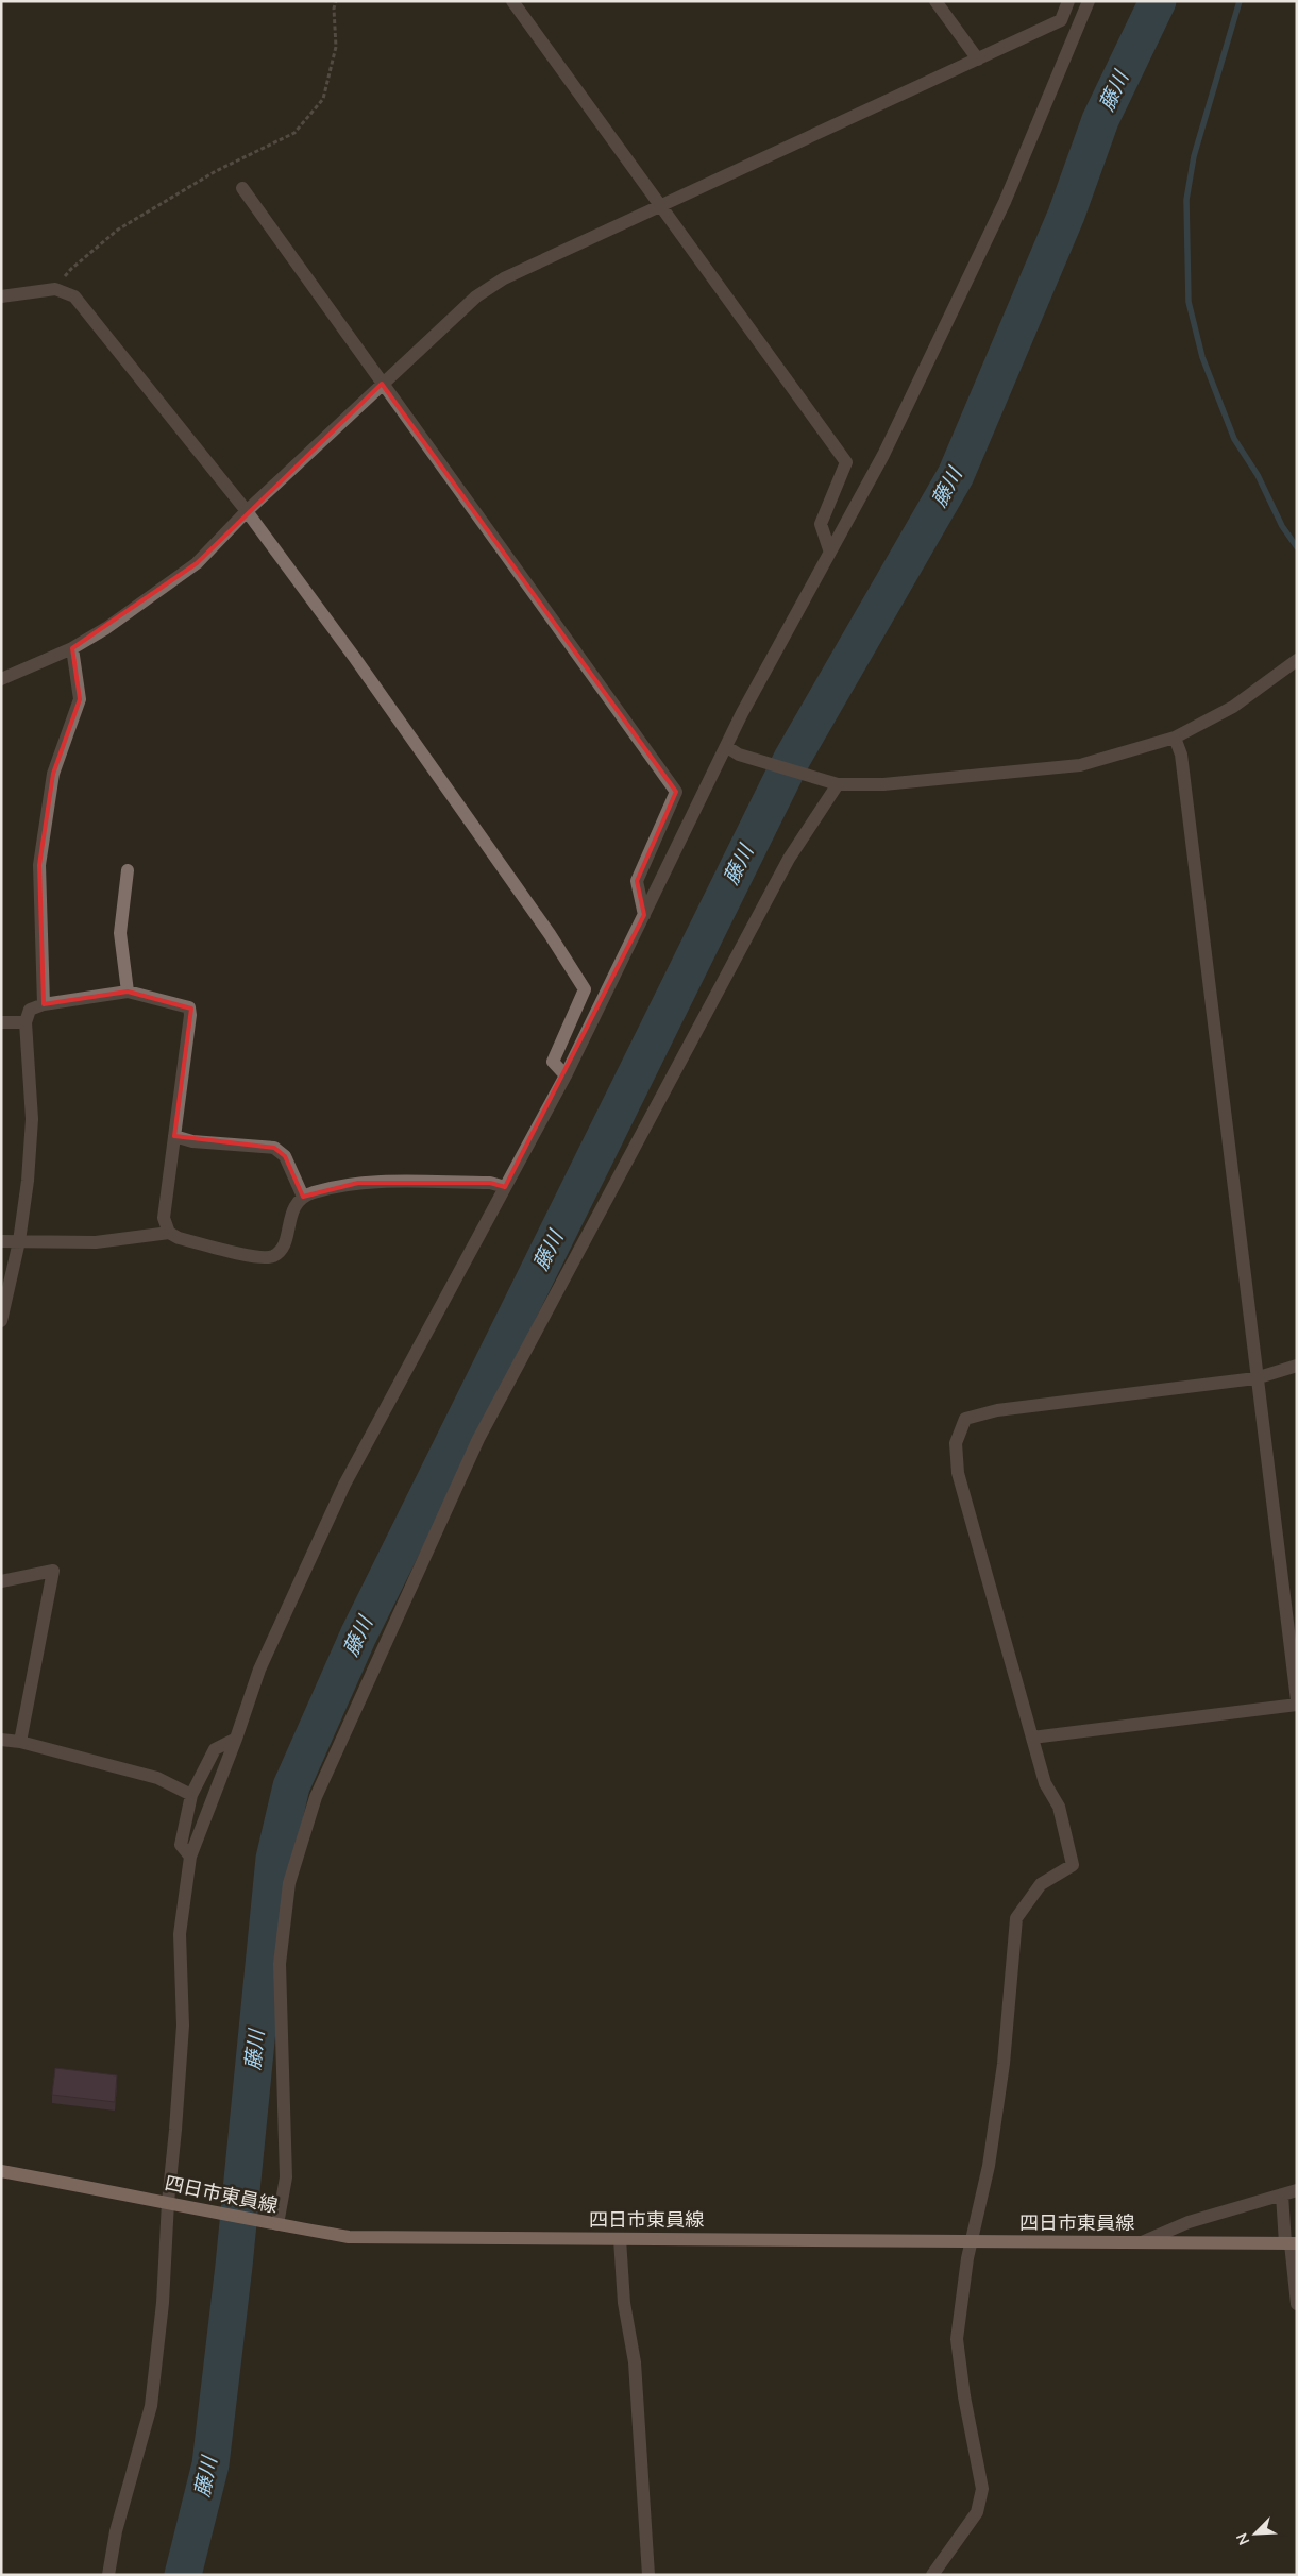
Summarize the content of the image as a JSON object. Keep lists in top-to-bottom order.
{
  "streets": {
    "main road": ["四日市東員線"]
  },
  "water": ["藤川"],
  "north": "bottom left"
}
